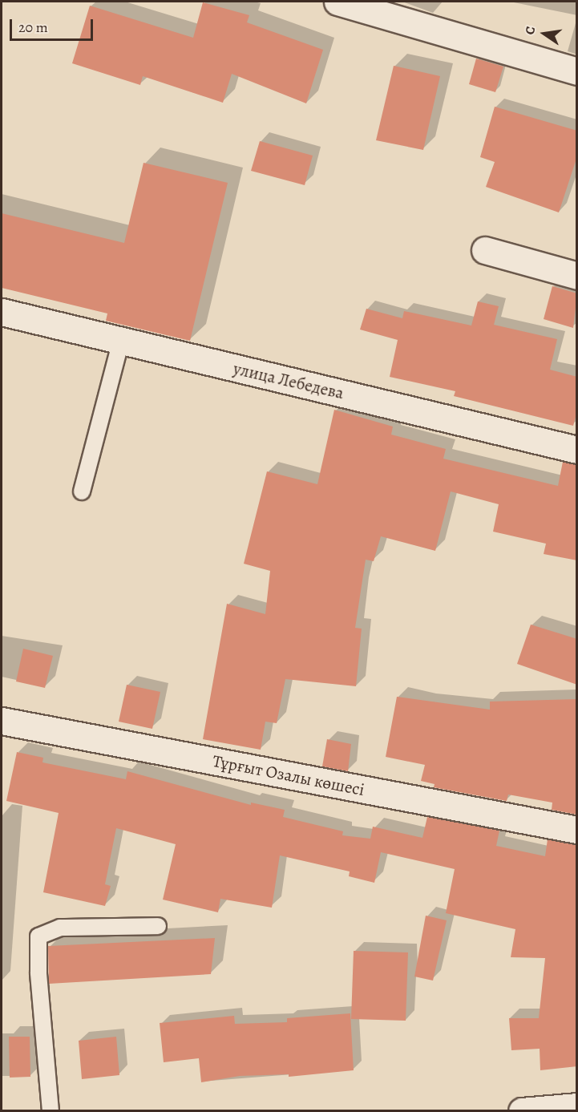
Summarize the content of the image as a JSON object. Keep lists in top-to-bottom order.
{
  "streets": {
    "street": ["улица Лебедева", "Тұрғыт Озалы көшесі"]
  },
  "scale_bar": "20 m",
  "north": "left"
}
